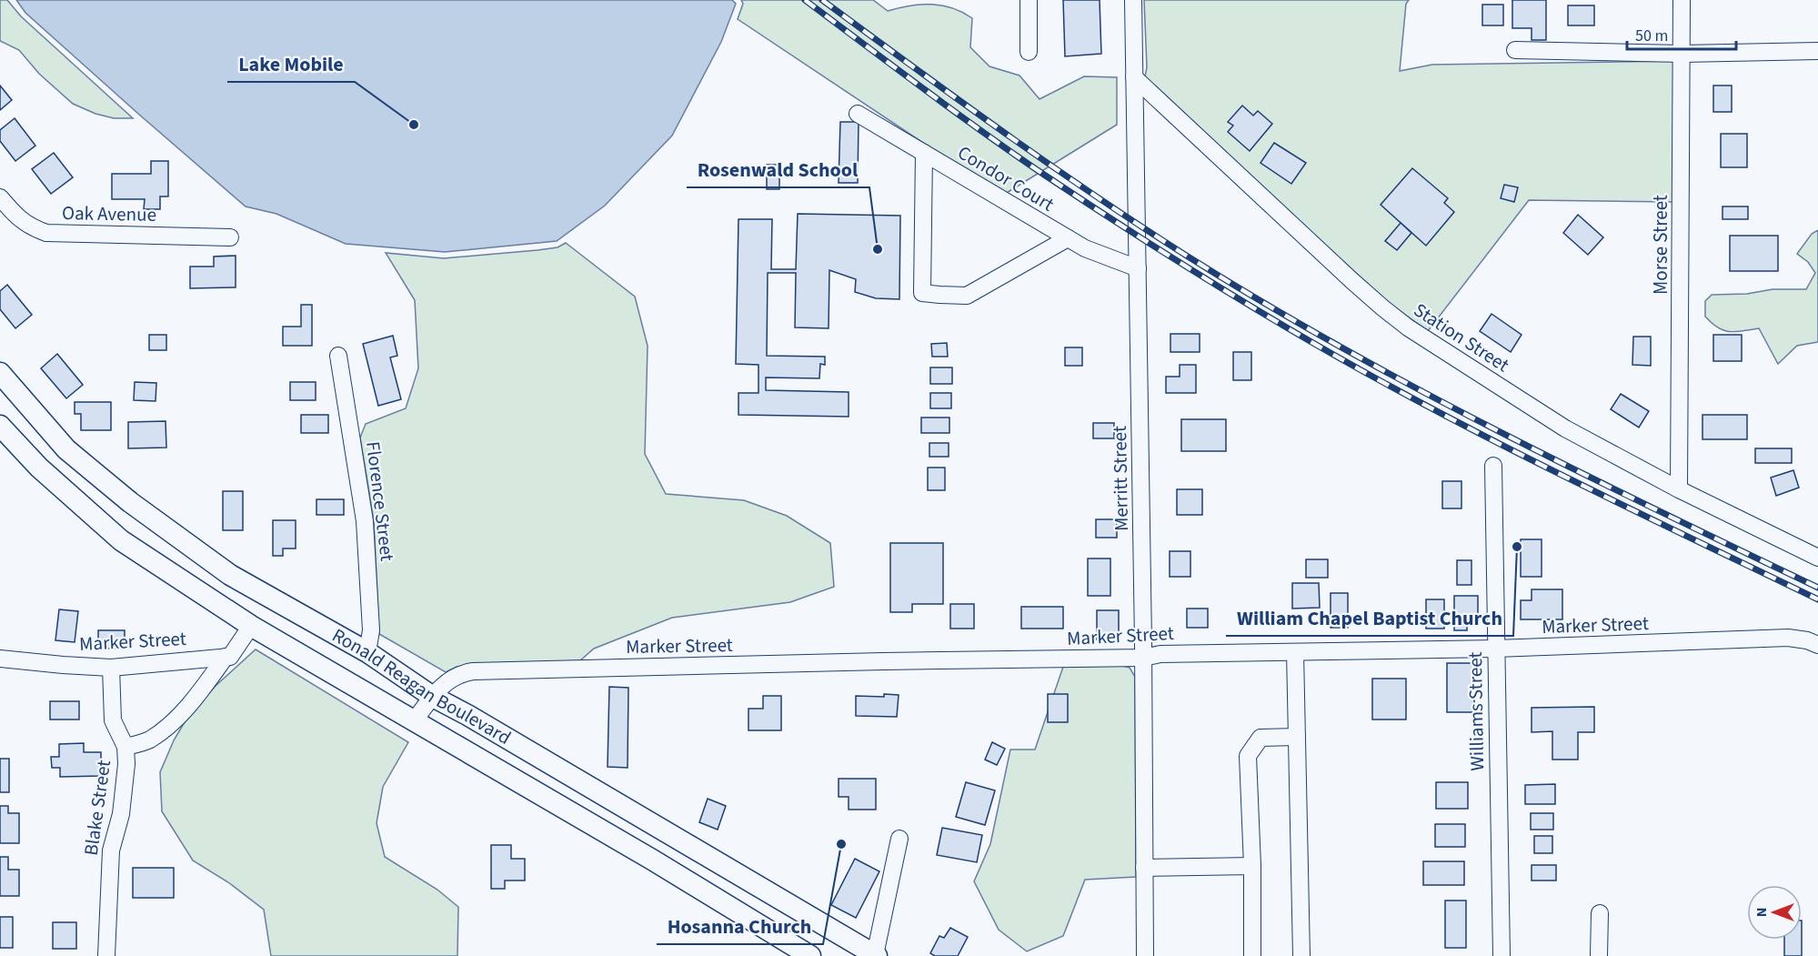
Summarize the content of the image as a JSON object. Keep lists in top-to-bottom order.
{
  "streets": {
    "main road": ["Ronald Reagan Boulevard"],
    "street": [
      "Condor Court",
      "Oak Avenue",
      "Morse Street",
      "Station Street",
      "Merritt Street",
      "Florence Street",
      "Marker Street",
      "Williams Street",
      "Blake Street"
    ]
  },
  "crossings": [
    ["Condor Court", "Merritt Street"],
    ["Morse Street", "Station Street"],
    ["Station Street", "Merritt Street"],
    ["Merritt Street", "Marker Street"],
    ["Florence Street", "Ronald Reagan Boulevard"],
    ["Marker Street", "Ronald Reagan Boulevard"],
    ["Marker Street", "Williams Street"],
    ["Marker Street", "Blake Street"]
  ],
  "places": [
    "Lake Mobile",
    "Rosenwald School",
    "William Chapel Baptist Church",
    "Hosanna Church"
  ],
  "scale_bar": "50 m",
  "north": "left"
}
